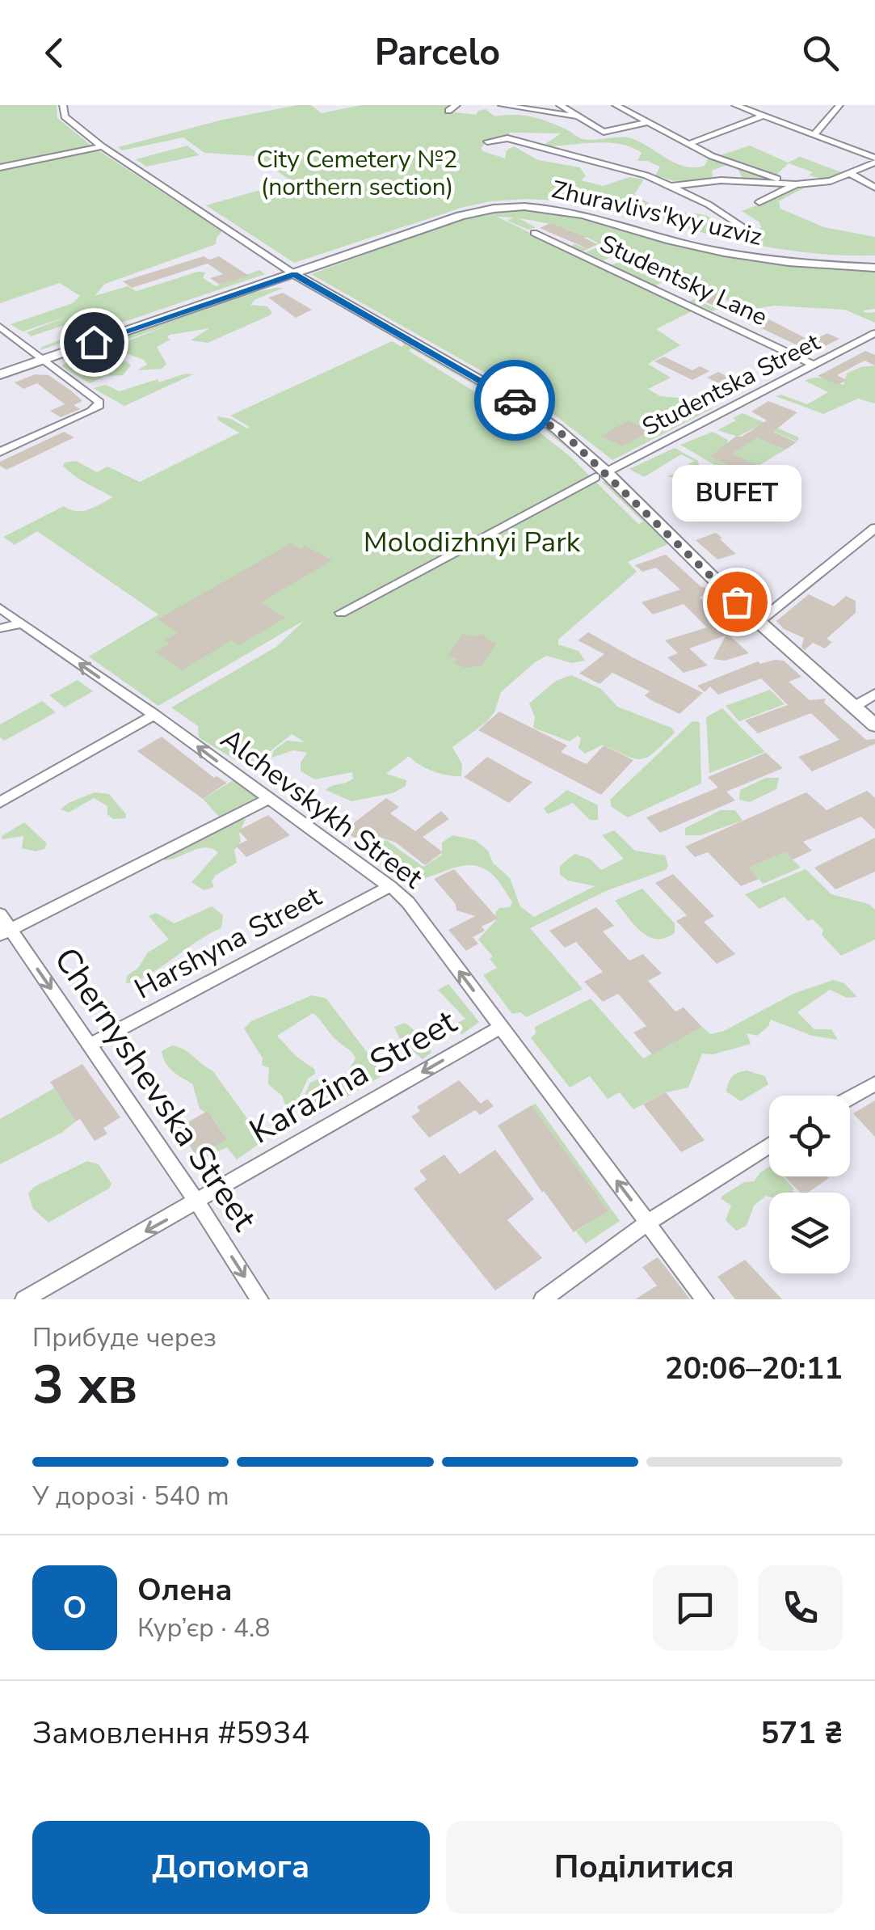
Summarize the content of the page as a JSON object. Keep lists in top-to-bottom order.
{
  "streets": {
    "main road": ["Zhuravlivs'kyy uzviz"],
    "street": [
      "Studentsky Lane",
      "Studentska Street",
      "Alchevskykh Street",
      "Harshyna Street",
      "Karazina Street",
      "Chernyshevska Street"
    ]
  },
  "crossings": [
    ["Studentsky Lane", "Studentska Street"],
    ["Alchevskykh Street", "Harshyna Street"],
    ["Alchevskykh Street", "Karazina Street"],
    ["Harshyna Street", "Chernyshevska Street"],
    ["Karazina Street", "Chernyshevska Street"]
  ],
  "one_way": ["Alchevskykh Street", "Karazina Street", "Chernyshevska Street"],
  "parks": ["City Cemetery №2 (northern section)", "Molodizhnyi Park"],
  "places": ["BUFET"],
  "page": {
    "header": "Parcelo",
    "bubble": "BUFET",
    "heading": ["3 хв", "Прибуде через", "20:06–20:11"],
    "panel": [
      "Олена",
      "Кур’єр · 4.8",
      "Замовлення #5934",
      "571 ₴"
    ],
    "bar": "У дорозі · 540 m",
    "round": "О",
    "buttons": ["Допомога", "Поділитися"]
  }
}
